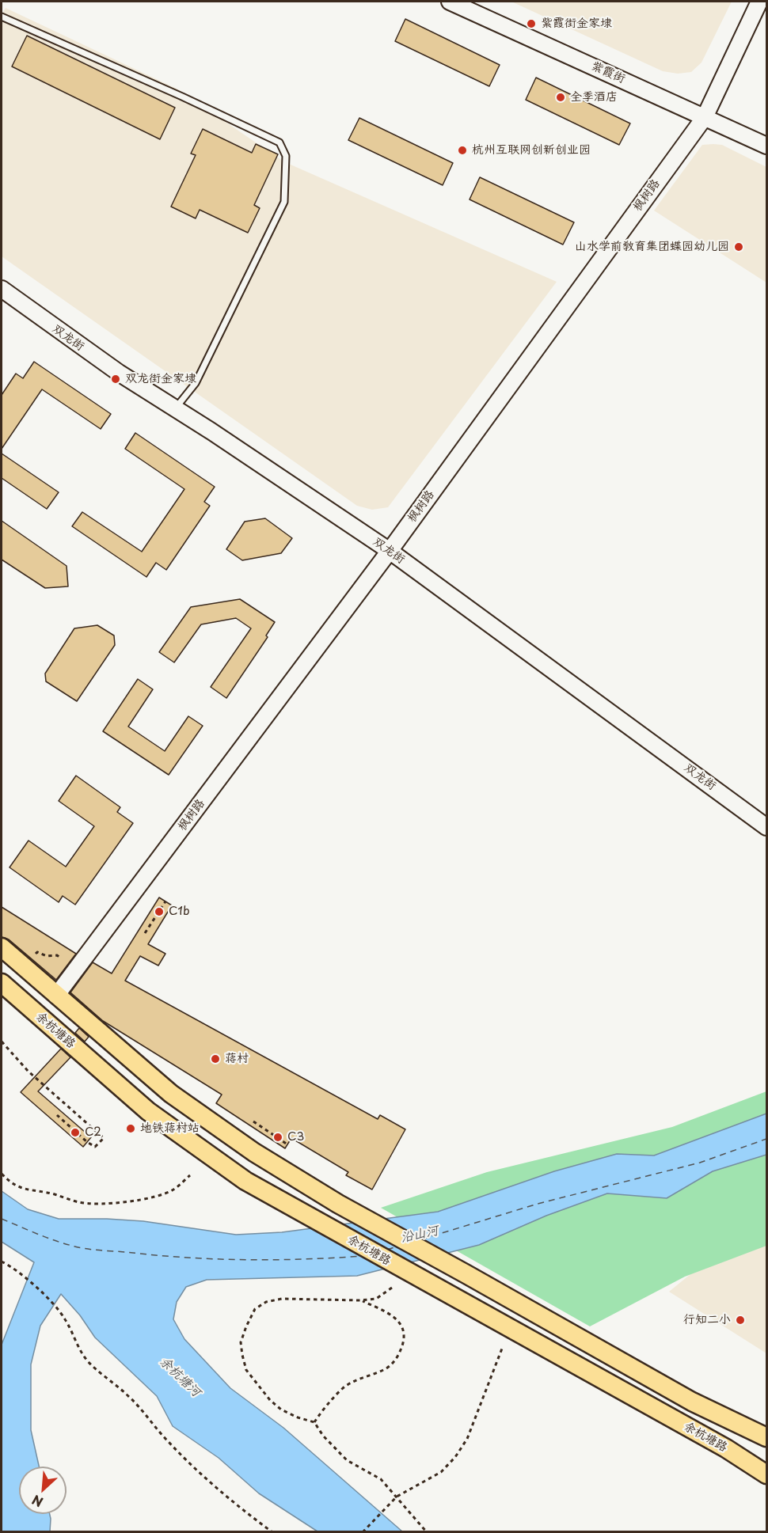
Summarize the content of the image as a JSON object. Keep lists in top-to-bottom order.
{
  "streets": {
    "main road": ["余杭塘路"],
    "street": ["紫霞街", "枫树路", "双龙街"]
  },
  "crossings": [
    ["紫霞街", "枫树路"],
    ["枫树路", "双龙街"],
    ["枫树路", "余杭塘路"]
  ],
  "water": ["沿山河", "余杭塘河"],
  "places": [
    "紫霞街金家埭",
    "全季酒店",
    "杭州互联网创新创业园",
    "山水学前教育集团蝶园幼儿园",
    "双龙街金家埭",
    "C1b",
    "蒋村",
    "地铁蒋村站",
    "C2",
    "C3",
    "行知二小"
  ],
  "north": "bottom left"
}
